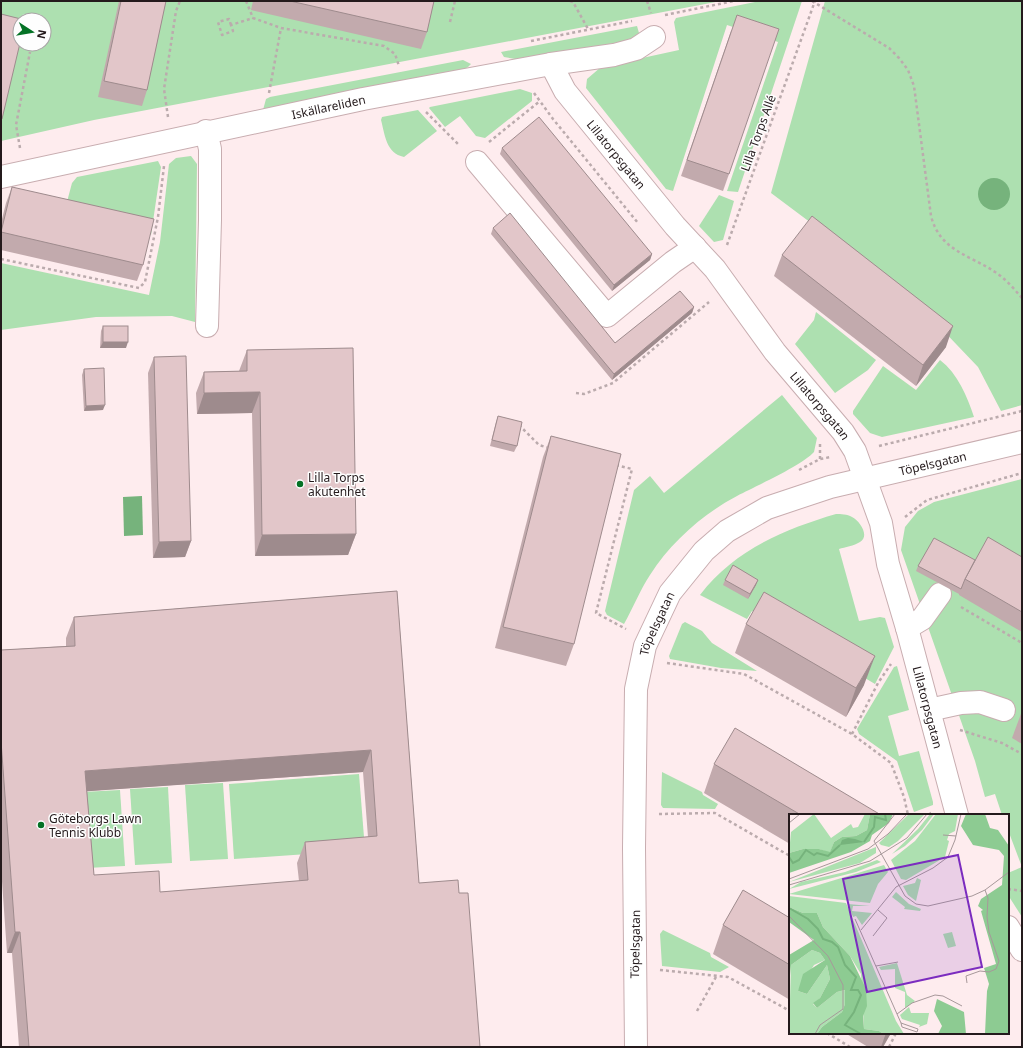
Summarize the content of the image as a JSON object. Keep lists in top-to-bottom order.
{
  "streets": {
    "street": ["Iskällareliden", "Lillatorpsgatan", "Töpelsgatan"],
    "path": ["Lilla Torps Allé"]
  },
  "crossings": [
    ["Iskällareliden", "Lillatorpsgatan"],
    ["Lilla Torps Allé", "Lillatorpsgatan"],
    ["Lillatorpsgatan", "Töpelsgatan"]
  ],
  "places": ["Lilla Torps akutenhet", "Göteborgs Lawn Tennis Klubb"],
  "north": "right"
}
